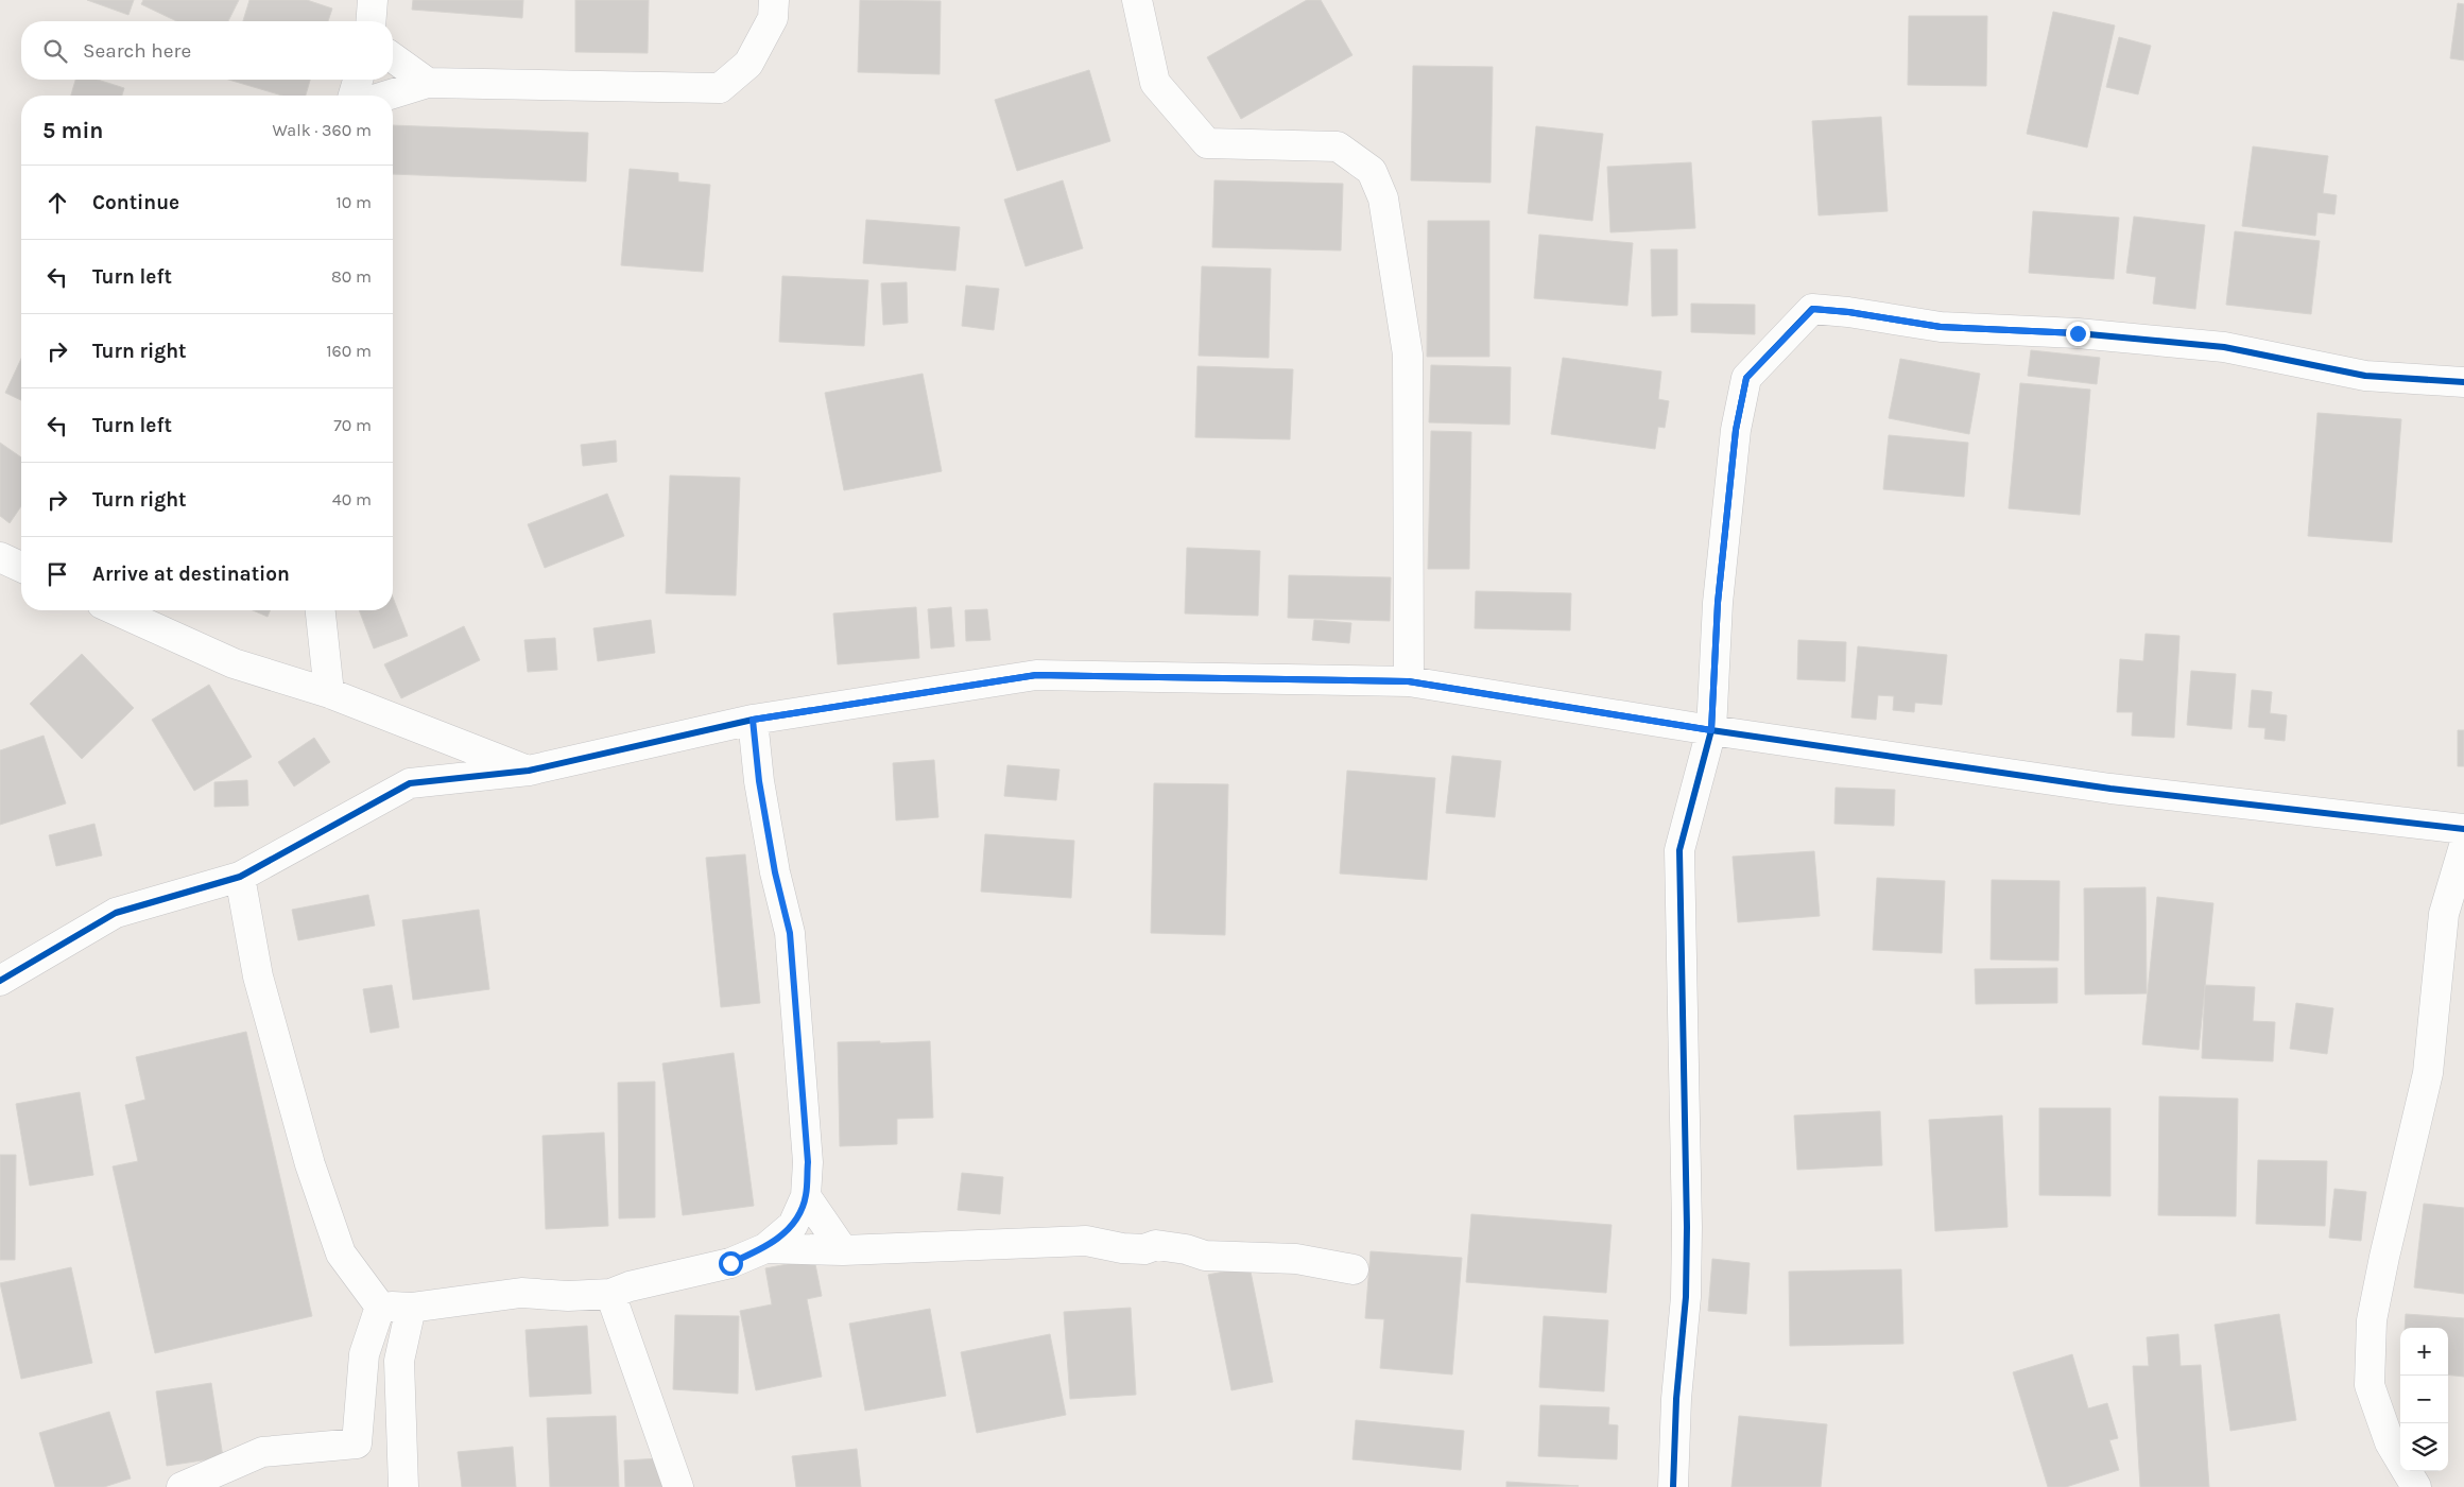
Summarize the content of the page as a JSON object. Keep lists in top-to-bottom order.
{
  "page": {
    "search": "Search here",
    "heading": ["5 min", "Walk · 360 m"],
    "list": [
      ["Continue", "10 m"],
      ["Turn left", "80 m"],
      ["Turn right", "160 m"],
      ["Turn left", "70 m"],
      ["Turn right", "40 m"],
      "Arrive at destination"
    ],
    "map_buttons": ["+", "−"]
  }
}
